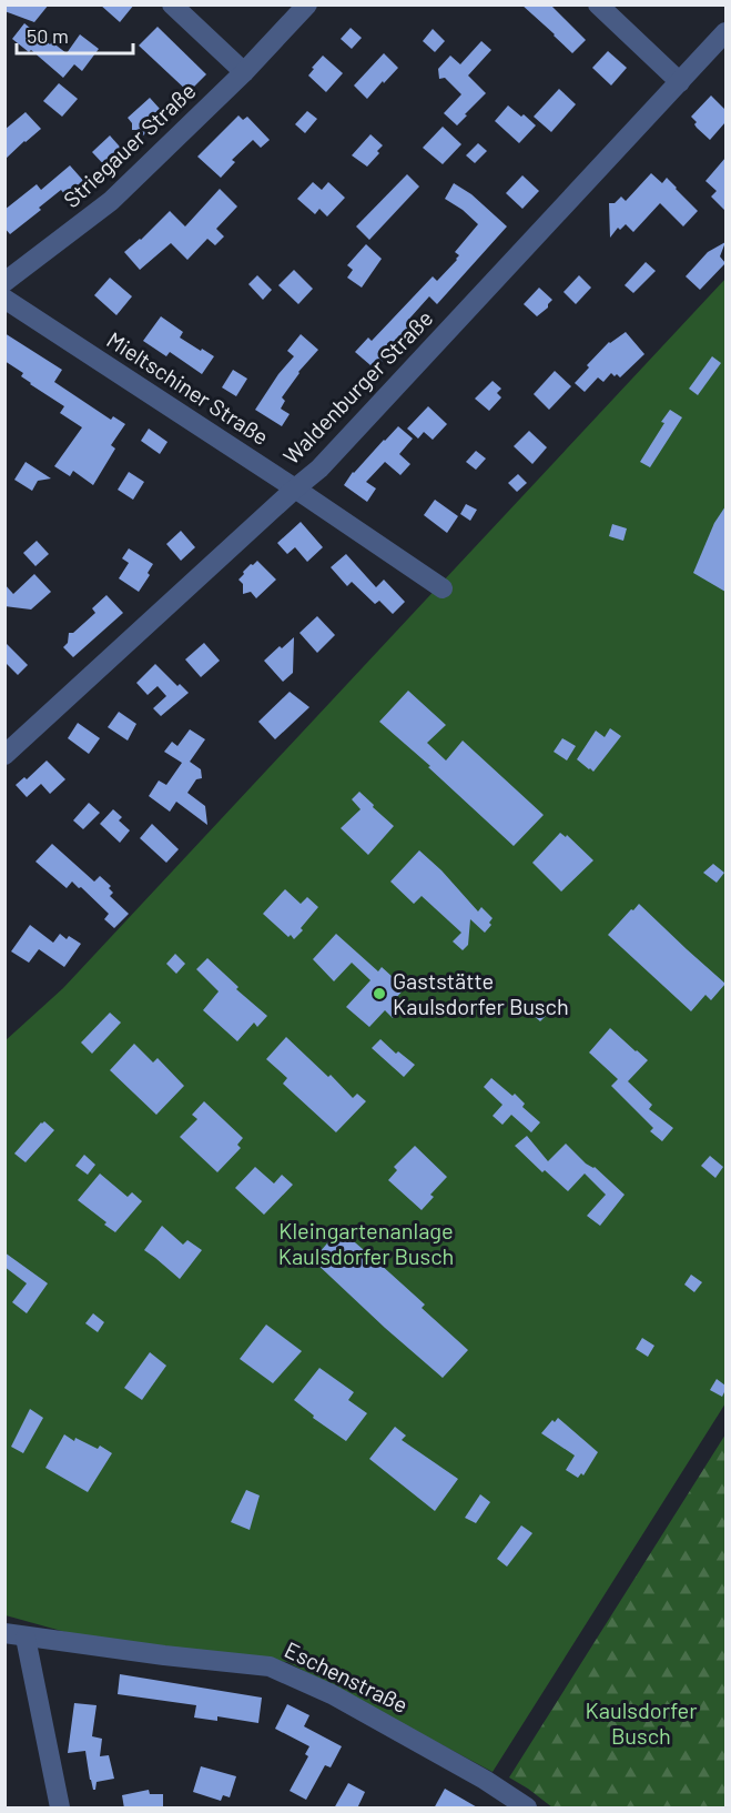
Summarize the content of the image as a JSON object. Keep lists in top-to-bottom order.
{
  "streets": {
    "street": [
      "Striegauer Straße",
      "Waldenburger Straße",
      "Mieltschiner Straße",
      "Eschenstraße"
    ]
  },
  "crossings": [
    ["Waldenburger Straße", "Mieltschiner Straße"]
  ],
  "parks": ["Kleingartenanlage Kaulsdorfer Busch", "Kaulsdorfer Busch"],
  "places": ["Gaststätte Kaulsdorfer Busch"],
  "scale_bar": "50 m"
}
